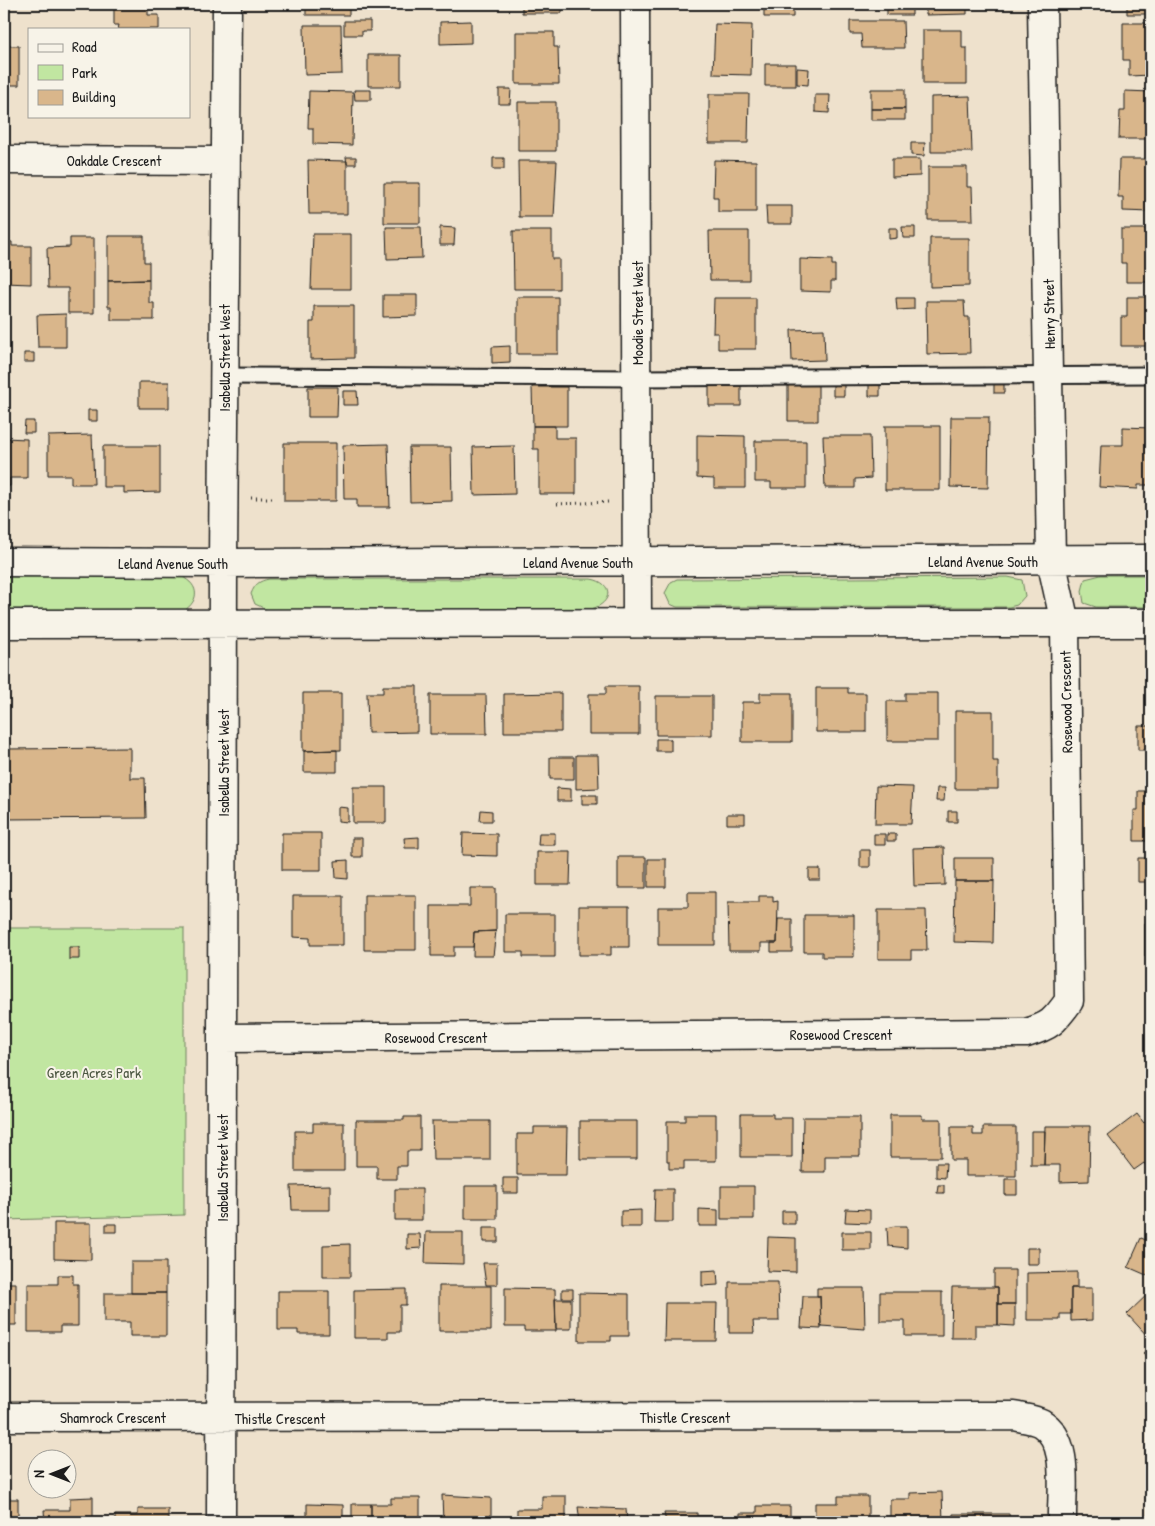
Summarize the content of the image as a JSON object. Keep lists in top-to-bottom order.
{
  "streets": {
    "street": [
      "Oakdale Crescent",
      "Moodie Street West",
      "Henry Street",
      "Isabella Street West",
      "Leland Avenue South",
      "Rosewood Crescent",
      "Shamrock Crescent",
      "Thistle Crescent"
    ]
  },
  "crossings": [
    ["Oakdale Crescent", "Isabella Street West"],
    ["Moodie Street West", "Leland Avenue South"],
    ["Henry Street", "Leland Avenue South"],
    ["Henry Street", "Rosewood Crescent"],
    ["Isabella Street West", "Leland Avenue South"],
    ["Isabella Street West", "Rosewood Crescent"],
    ["Isabella Street West", "Shamrock Crescent"],
    ["Isabella Street West", "Thistle Crescent"],
    ["Shamrock Crescent", "Thistle Crescent"]
  ],
  "parks": ["Green Acres Park"],
  "legend": ["Road", "Park", "Building"],
  "north": "left"
}
